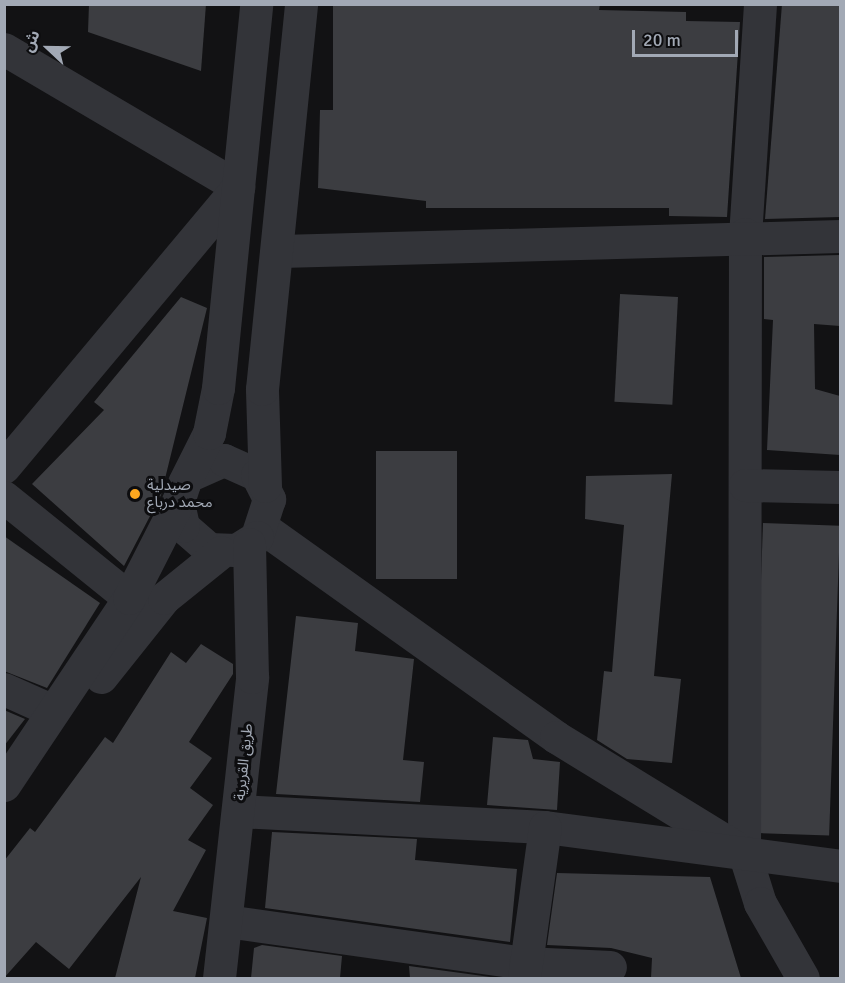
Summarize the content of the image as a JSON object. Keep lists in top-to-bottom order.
{
  "streets": {
    "street": ["طريق القريرية"]
  },
  "places": ["صيدلية محمد درباع"],
  "scale_bar": "20 m",
  "north": "left"
}
